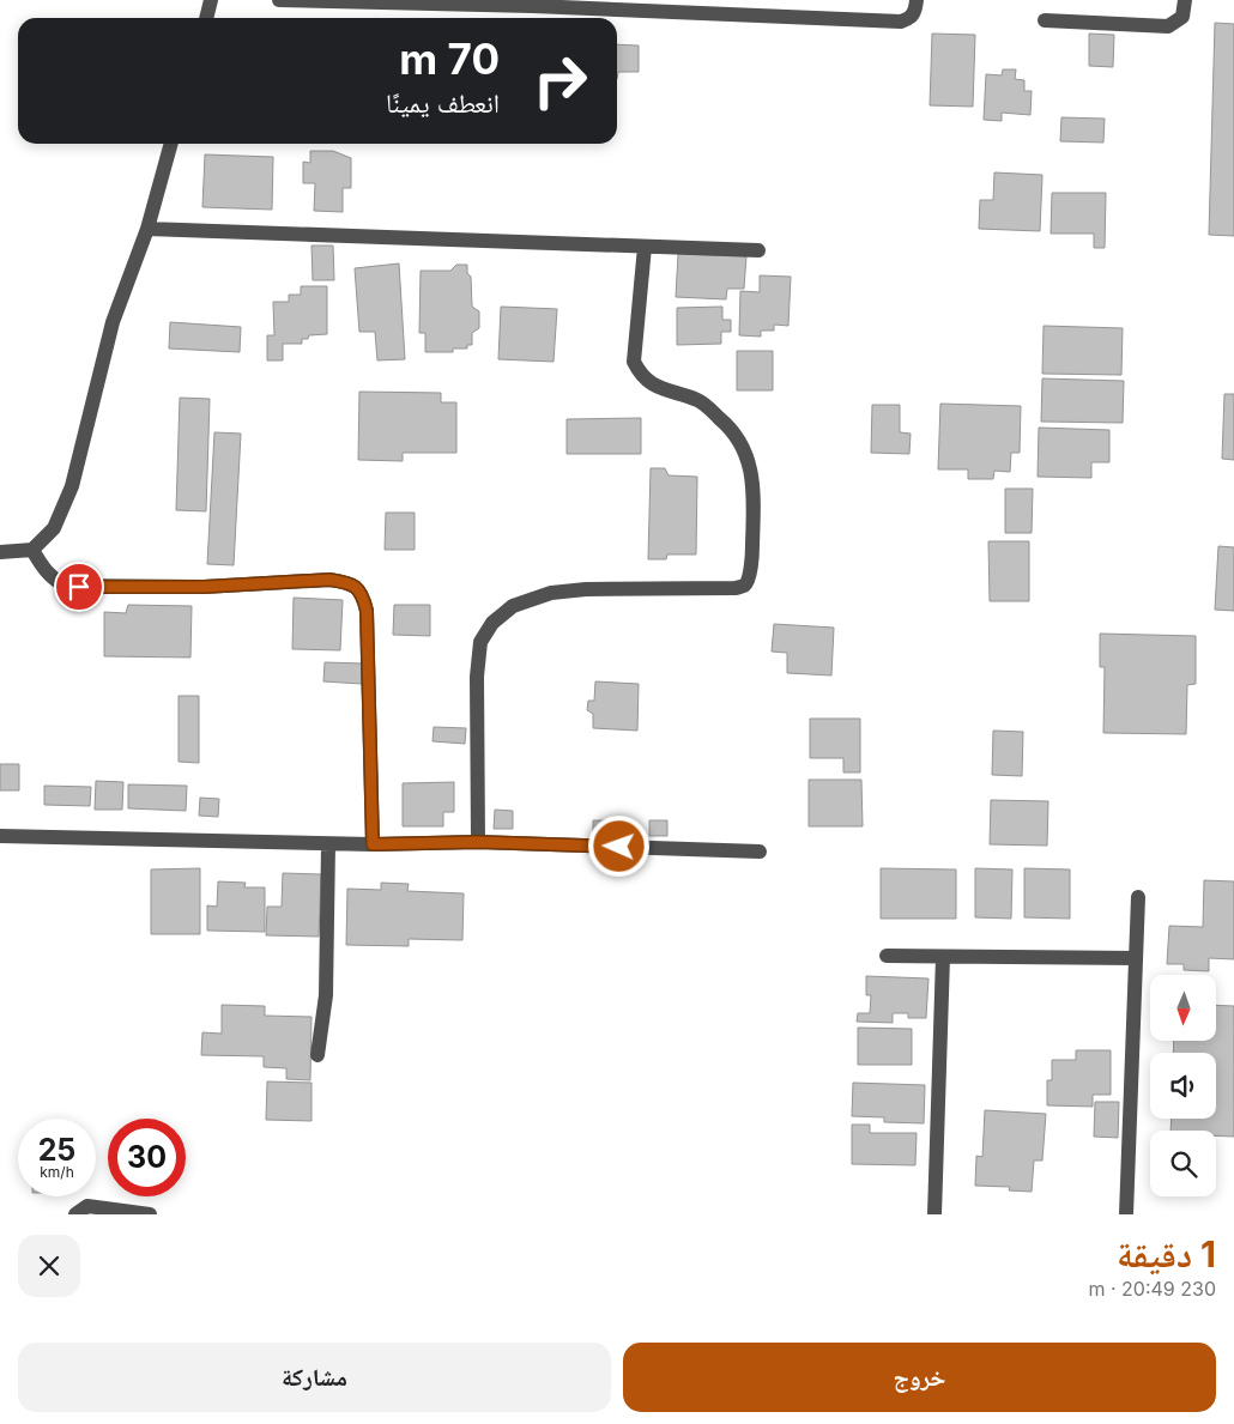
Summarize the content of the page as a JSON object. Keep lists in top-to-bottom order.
{
  "north": "bottom",
  "page": {
    "turn": ["70 m", "انعطف يمينًا"],
    "speed": "25 km/h",
    "limit": "30",
    "heading": ["1 دقيقة", "230 m · 20:49"],
    "buttons": ["خروج", "مشاركة"]
  }
}
